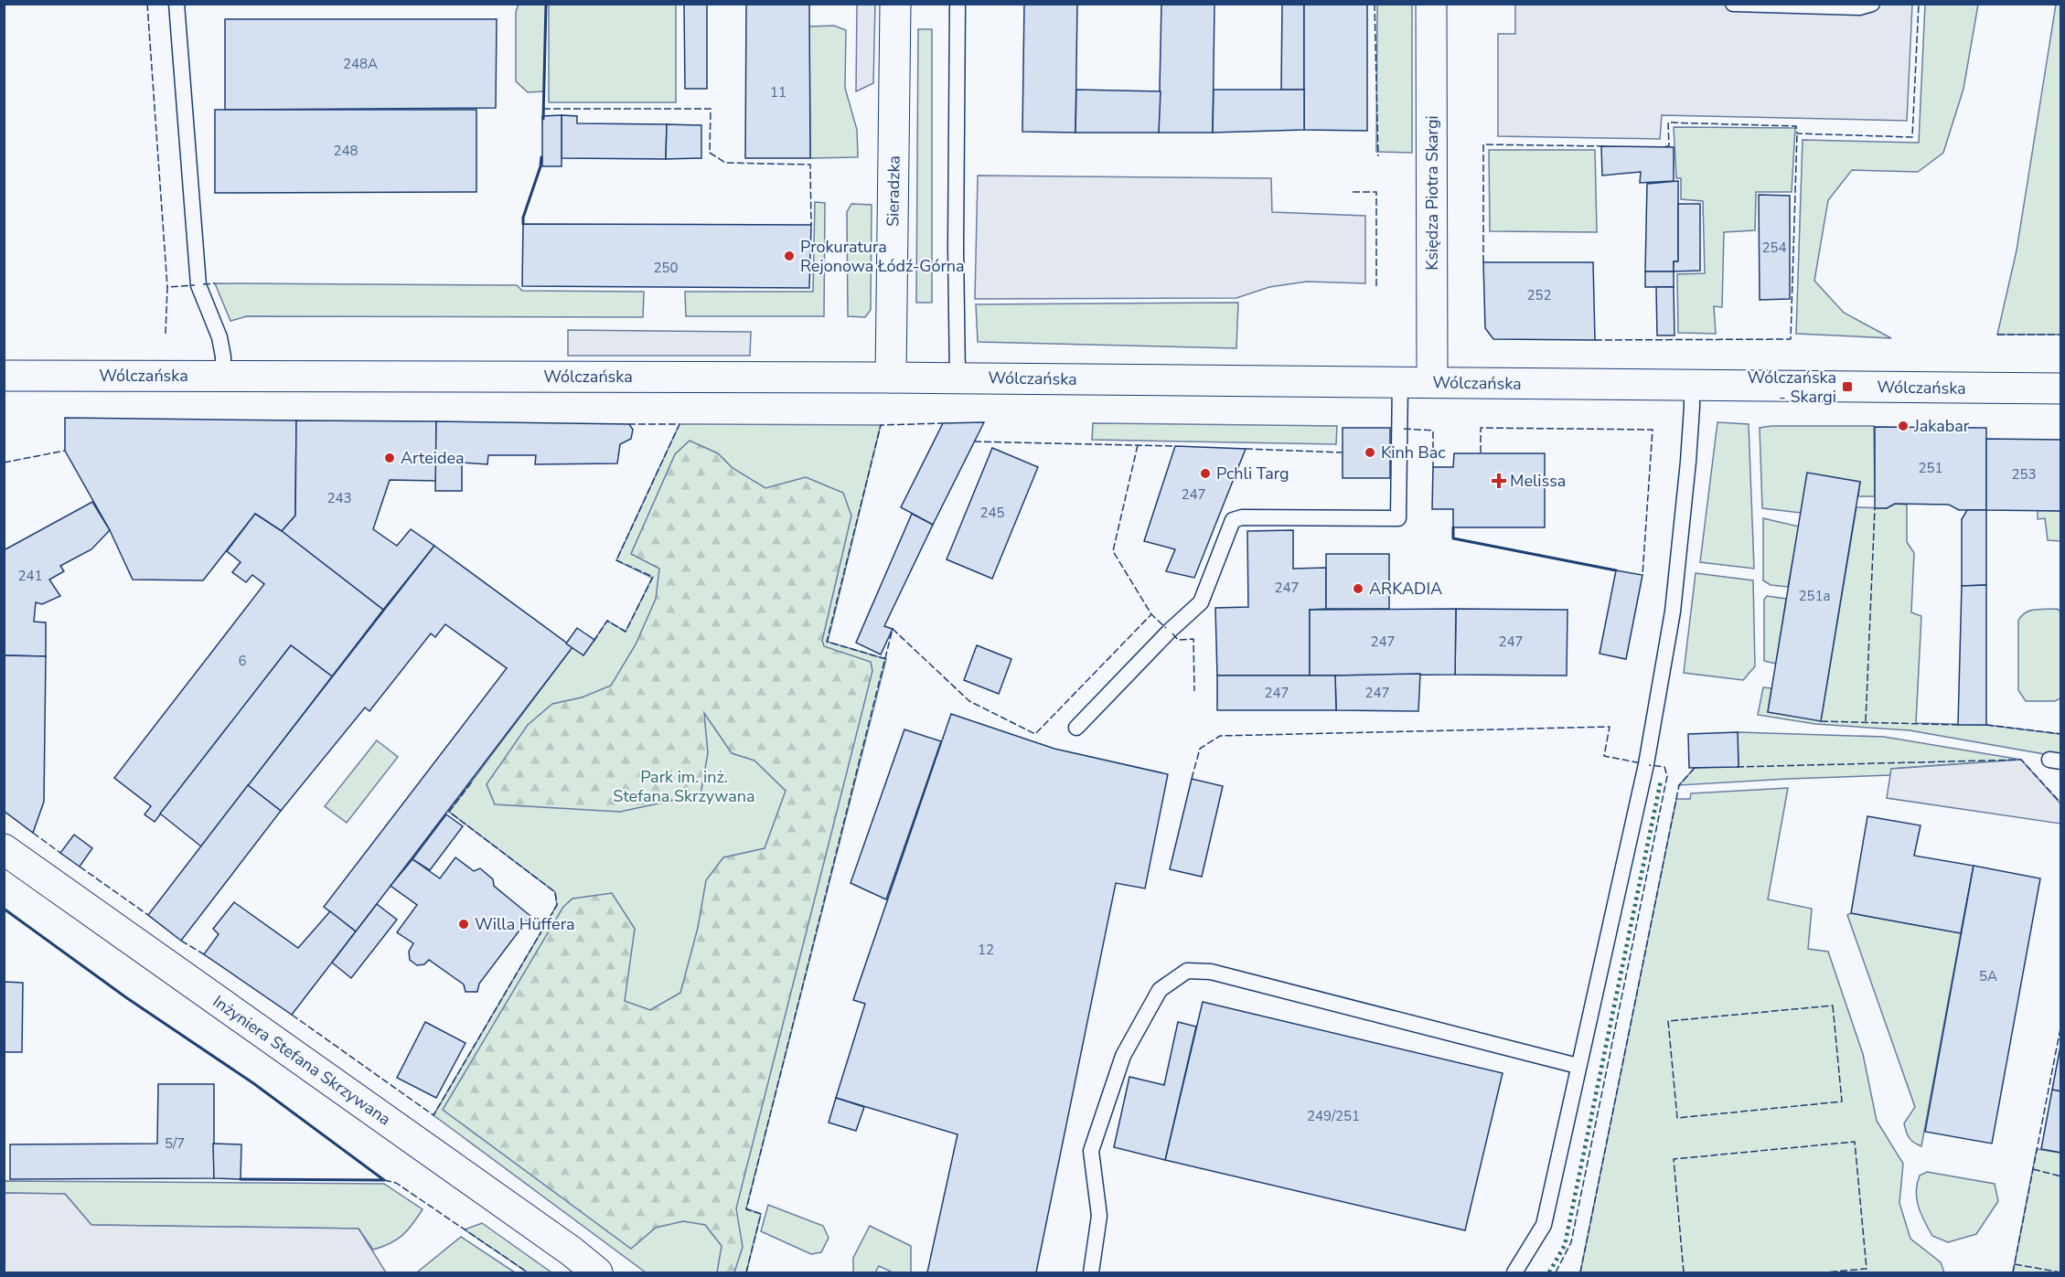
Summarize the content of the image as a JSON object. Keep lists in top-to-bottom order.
{
  "streets": {
    "street": [
      "Sieradzka",
      "Księdza Piotra Skargi",
      "Wólczańska",
      "Inżyniera Stefana Skrzywana"
    ]
  },
  "crossings": [
    ["Sieradzka", "Wólczańska"],
    ["Księdza Piotra Skargi", "Wólczańska"]
  ],
  "parks": ["Park im. inż. Stefana Skrzywana"],
  "places": {
    "other": [
      "Prokuratura Rejonowa Łódź-Górna",
      "Jakabar",
      "Kinh Bac",
      "Arteidea",
      "Pchli Targ",
      "ARKADIA",
      "Willa Hüffera"
    ],
    "transit": ["Wólczańska - Skargi"],
    "health": ["Melissa"]
  },
  "house_numbers": [
    "248A",
    "11",
    "248",
    "254",
    "250",
    "252",
    "251",
    "253",
    "247",
    "243",
    "245",
    "241",
    "247",
    "251a",
    "247",
    "247",
    "6",
    "247",
    "247",
    "12",
    "5A",
    "249/251",
    "5/7"
  ]
}
